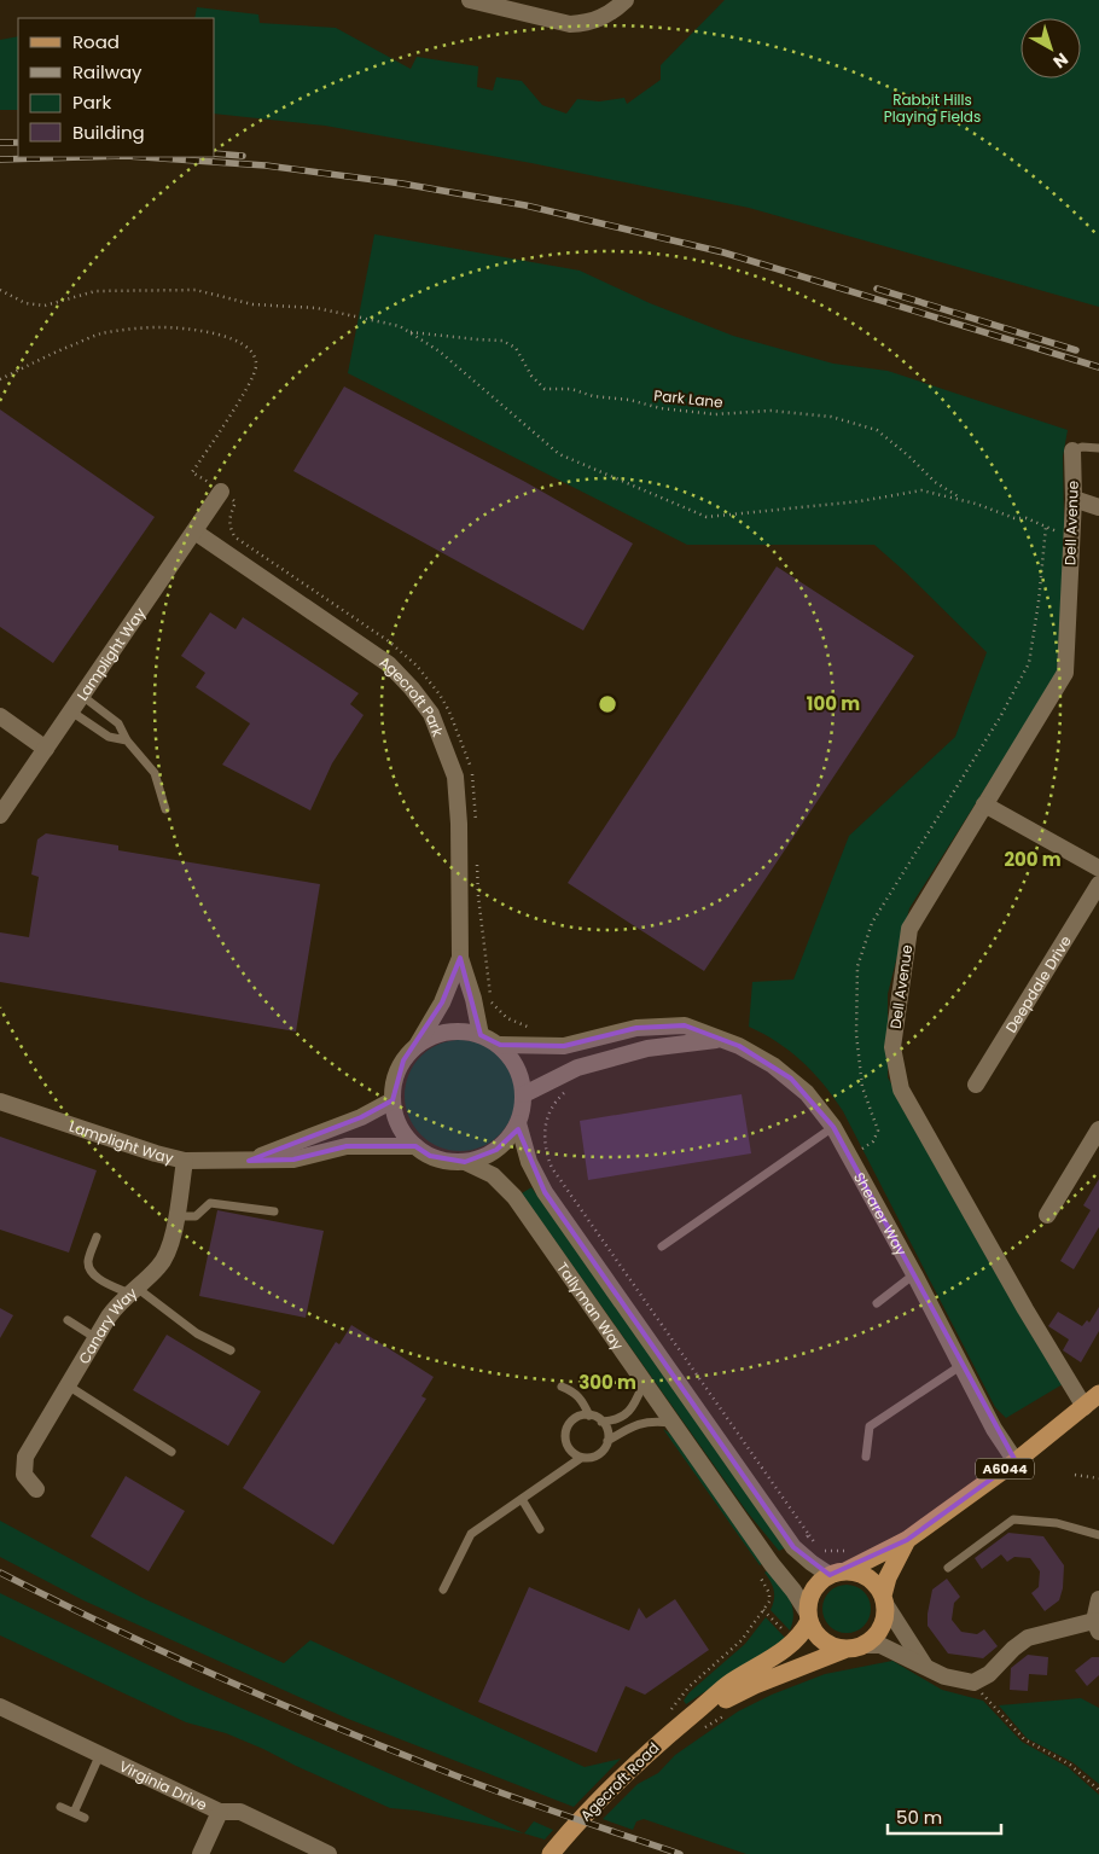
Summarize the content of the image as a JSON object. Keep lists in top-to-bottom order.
{
  "streets": {
    "main road": ["A6044", "Agecroft Road"],
    "street": [
      "Dell Avenue",
      "Lamplight Way",
      "Agecroft Park",
      "Deepdale Drive",
      "Shearer Way",
      "Tallyman Way",
      "Canary Way",
      "Virginia Drive"
    ],
    "path": ["Park Lane"]
  },
  "crossings": [
    ["Dell Avenue", "A6044"],
    ["Lamplight Way", "Agecroft Park"],
    ["Lamplight Way", "Shearer Way"],
    ["Lamplight Way", "Tallyman Way"],
    ["Lamplight Way", "Canary Way"],
    ["Shearer Way", "Tallyman Way"],
    ["Shearer Way", "A6044"],
    ["Tallyman Way", "A6044"],
    ["Tallyman Way", "Agecroft Road"],
    ["A6044", "Agecroft Road"]
  ],
  "parks": ["Rabbit Hills Playing Fields"],
  "legend": [
    "Road",
    "Railway",
    "Park",
    "Building"
  ],
  "scale_bar": "50 m",
  "north": "bottom right",
  "rings": ["100 m", "200 m", "300 m"]
}
